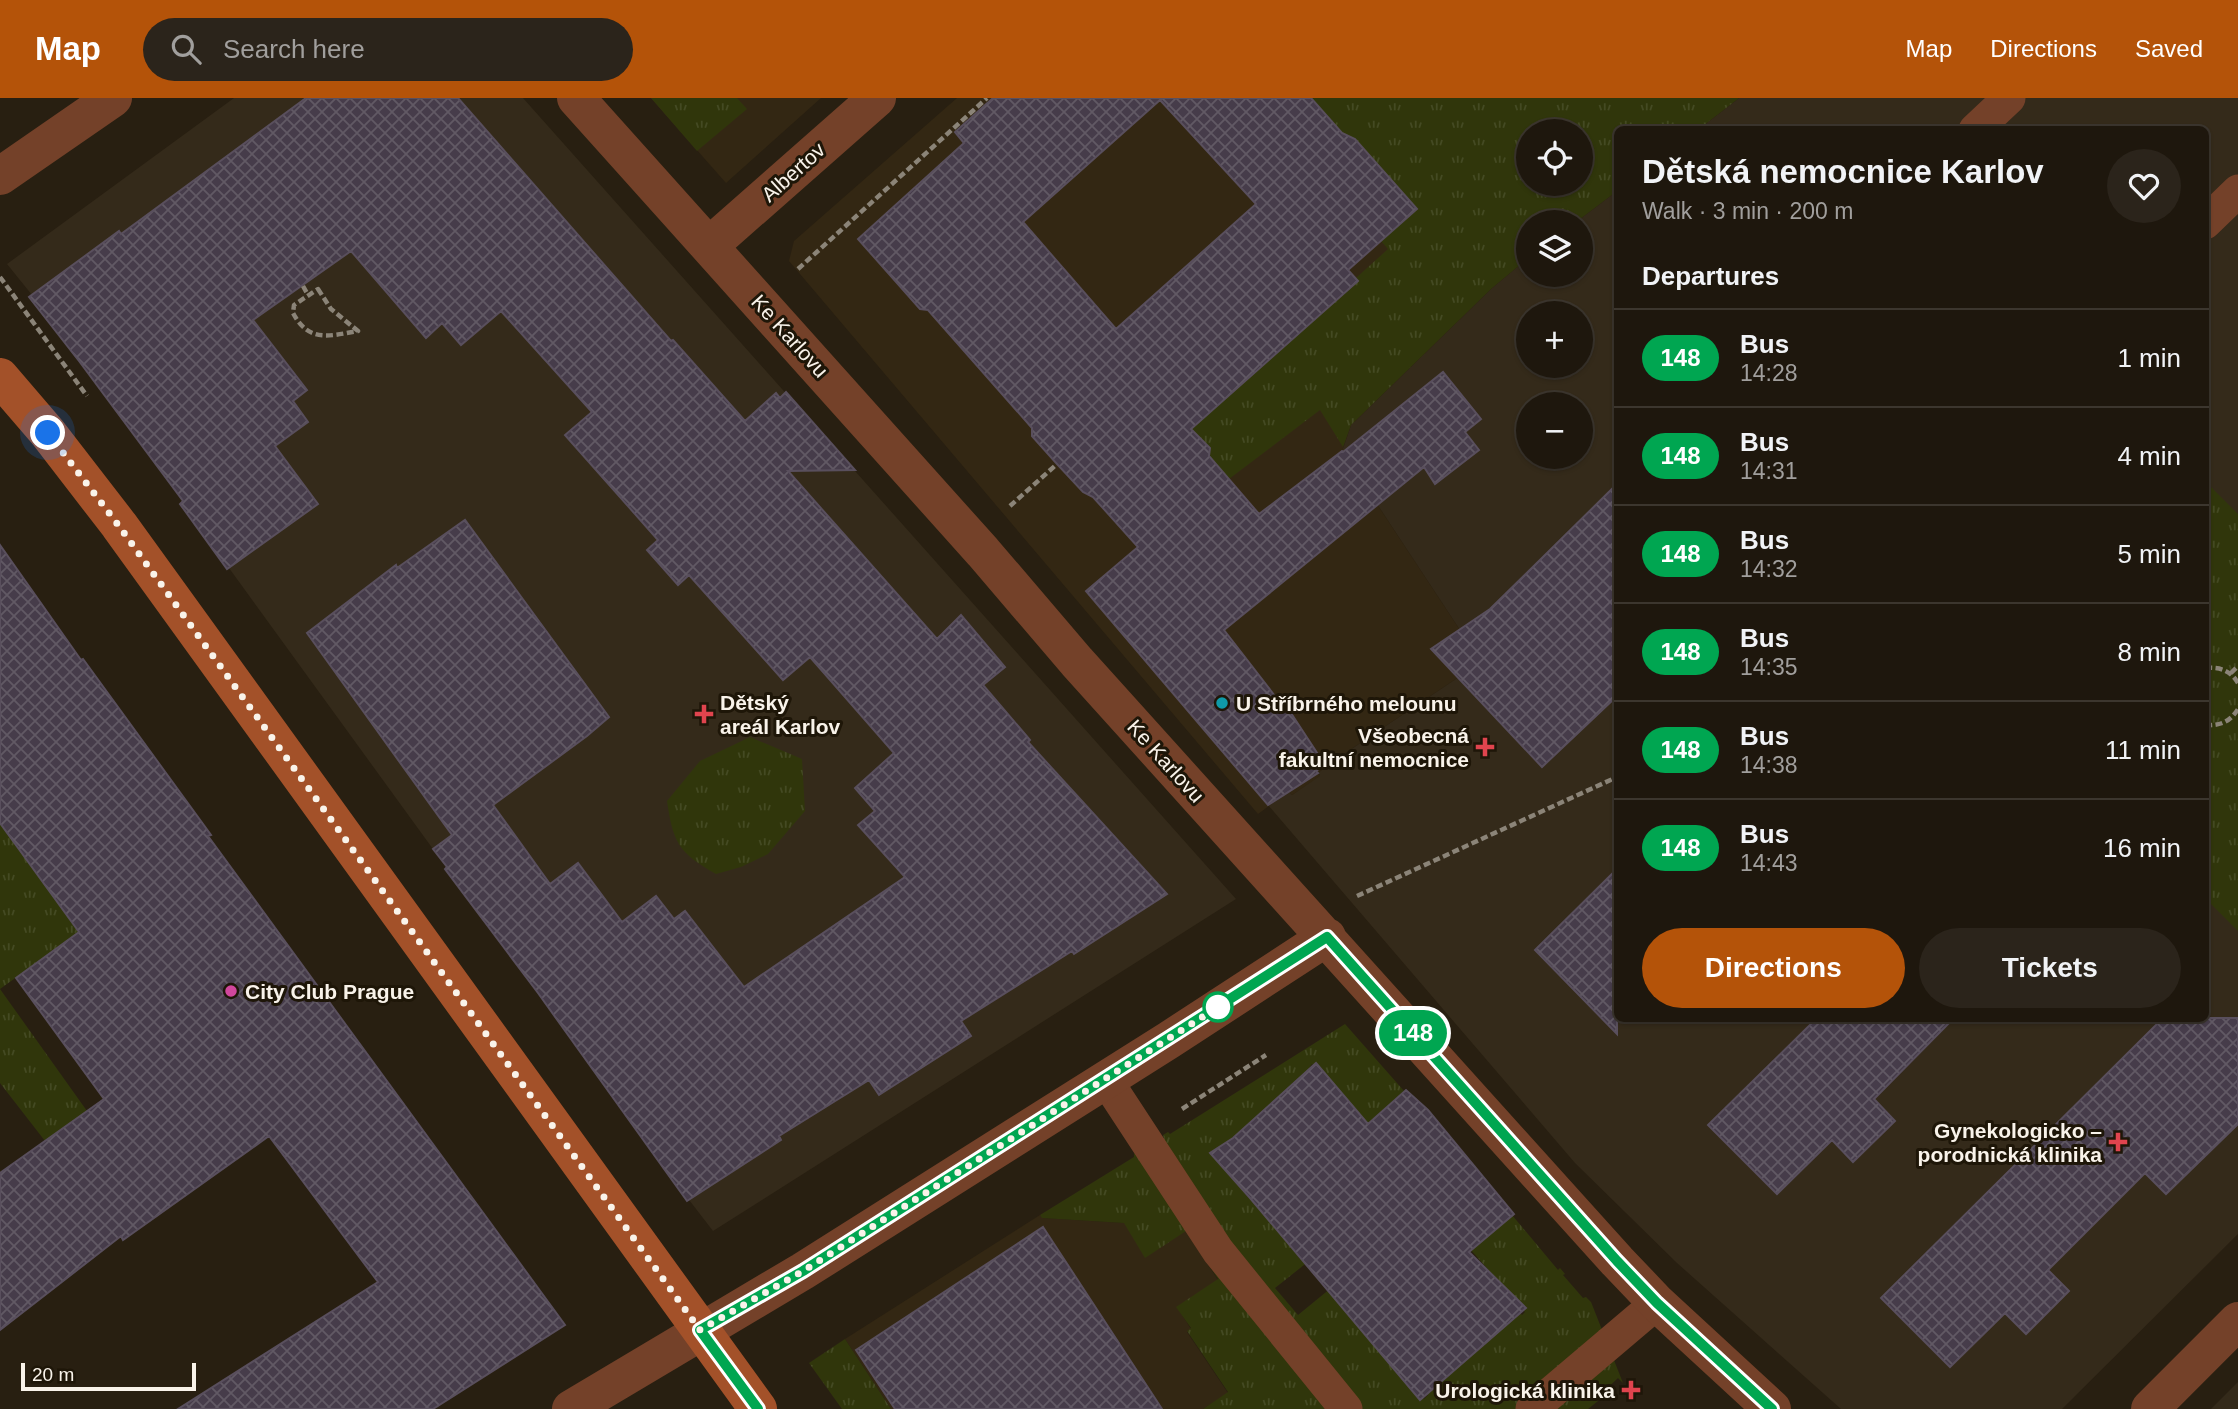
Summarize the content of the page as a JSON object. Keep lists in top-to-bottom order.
{
  "streets": {
    "street": ["Albertov", "Ke Karlovu"]
  },
  "crossings": [
    ["Albertov", "Ke Karlovu"]
  ],
  "places": {
    "other": ["U Stříbrného melounu", "City Club Prague"],
    "health": [
      "Dětský areál Karlov",
      "Všeobecná fakultní nemocnice",
      "Gynekologicko – porodnická klinika",
      "Urologická klinika"
    ]
  },
  "lines": ["bus line 148"],
  "scale_bar": "20 m",
  "page": {
    "header": "Map",
    "search": "Search here",
    "nav": ["Map", "Directions", "Saved"],
    "on_map": "148",
    "map_buttons": ["+", "−"],
    "heading": [
      ["Dětská nemocnice Karlov", "Walk · 3 min · 200 m"],
      "Departures"
    ],
    "list": [
      {
        "mark": "148",
        "name": "Bus",
        "note": "14:28",
        "value": "1 min"
      },
      {
        "mark": "148",
        "name": "Bus",
        "note": "14:31",
        "value": "4 min"
      },
      {
        "mark": "148",
        "name": "Bus",
        "note": "14:32",
        "value": "5 min"
      },
      {
        "mark": "148",
        "name": "Bus",
        "note": "14:35",
        "value": "8 min"
      },
      {
        "mark": "148",
        "name": "Bus",
        "note": "14:38",
        "value": "11 min"
      },
      {
        "mark": "148",
        "name": "Bus",
        "note": "14:43",
        "value": "16 min"
      }
    ],
    "buttons": ["Directions", "Tickets"],
    "scale": "20 m"
  }
}
